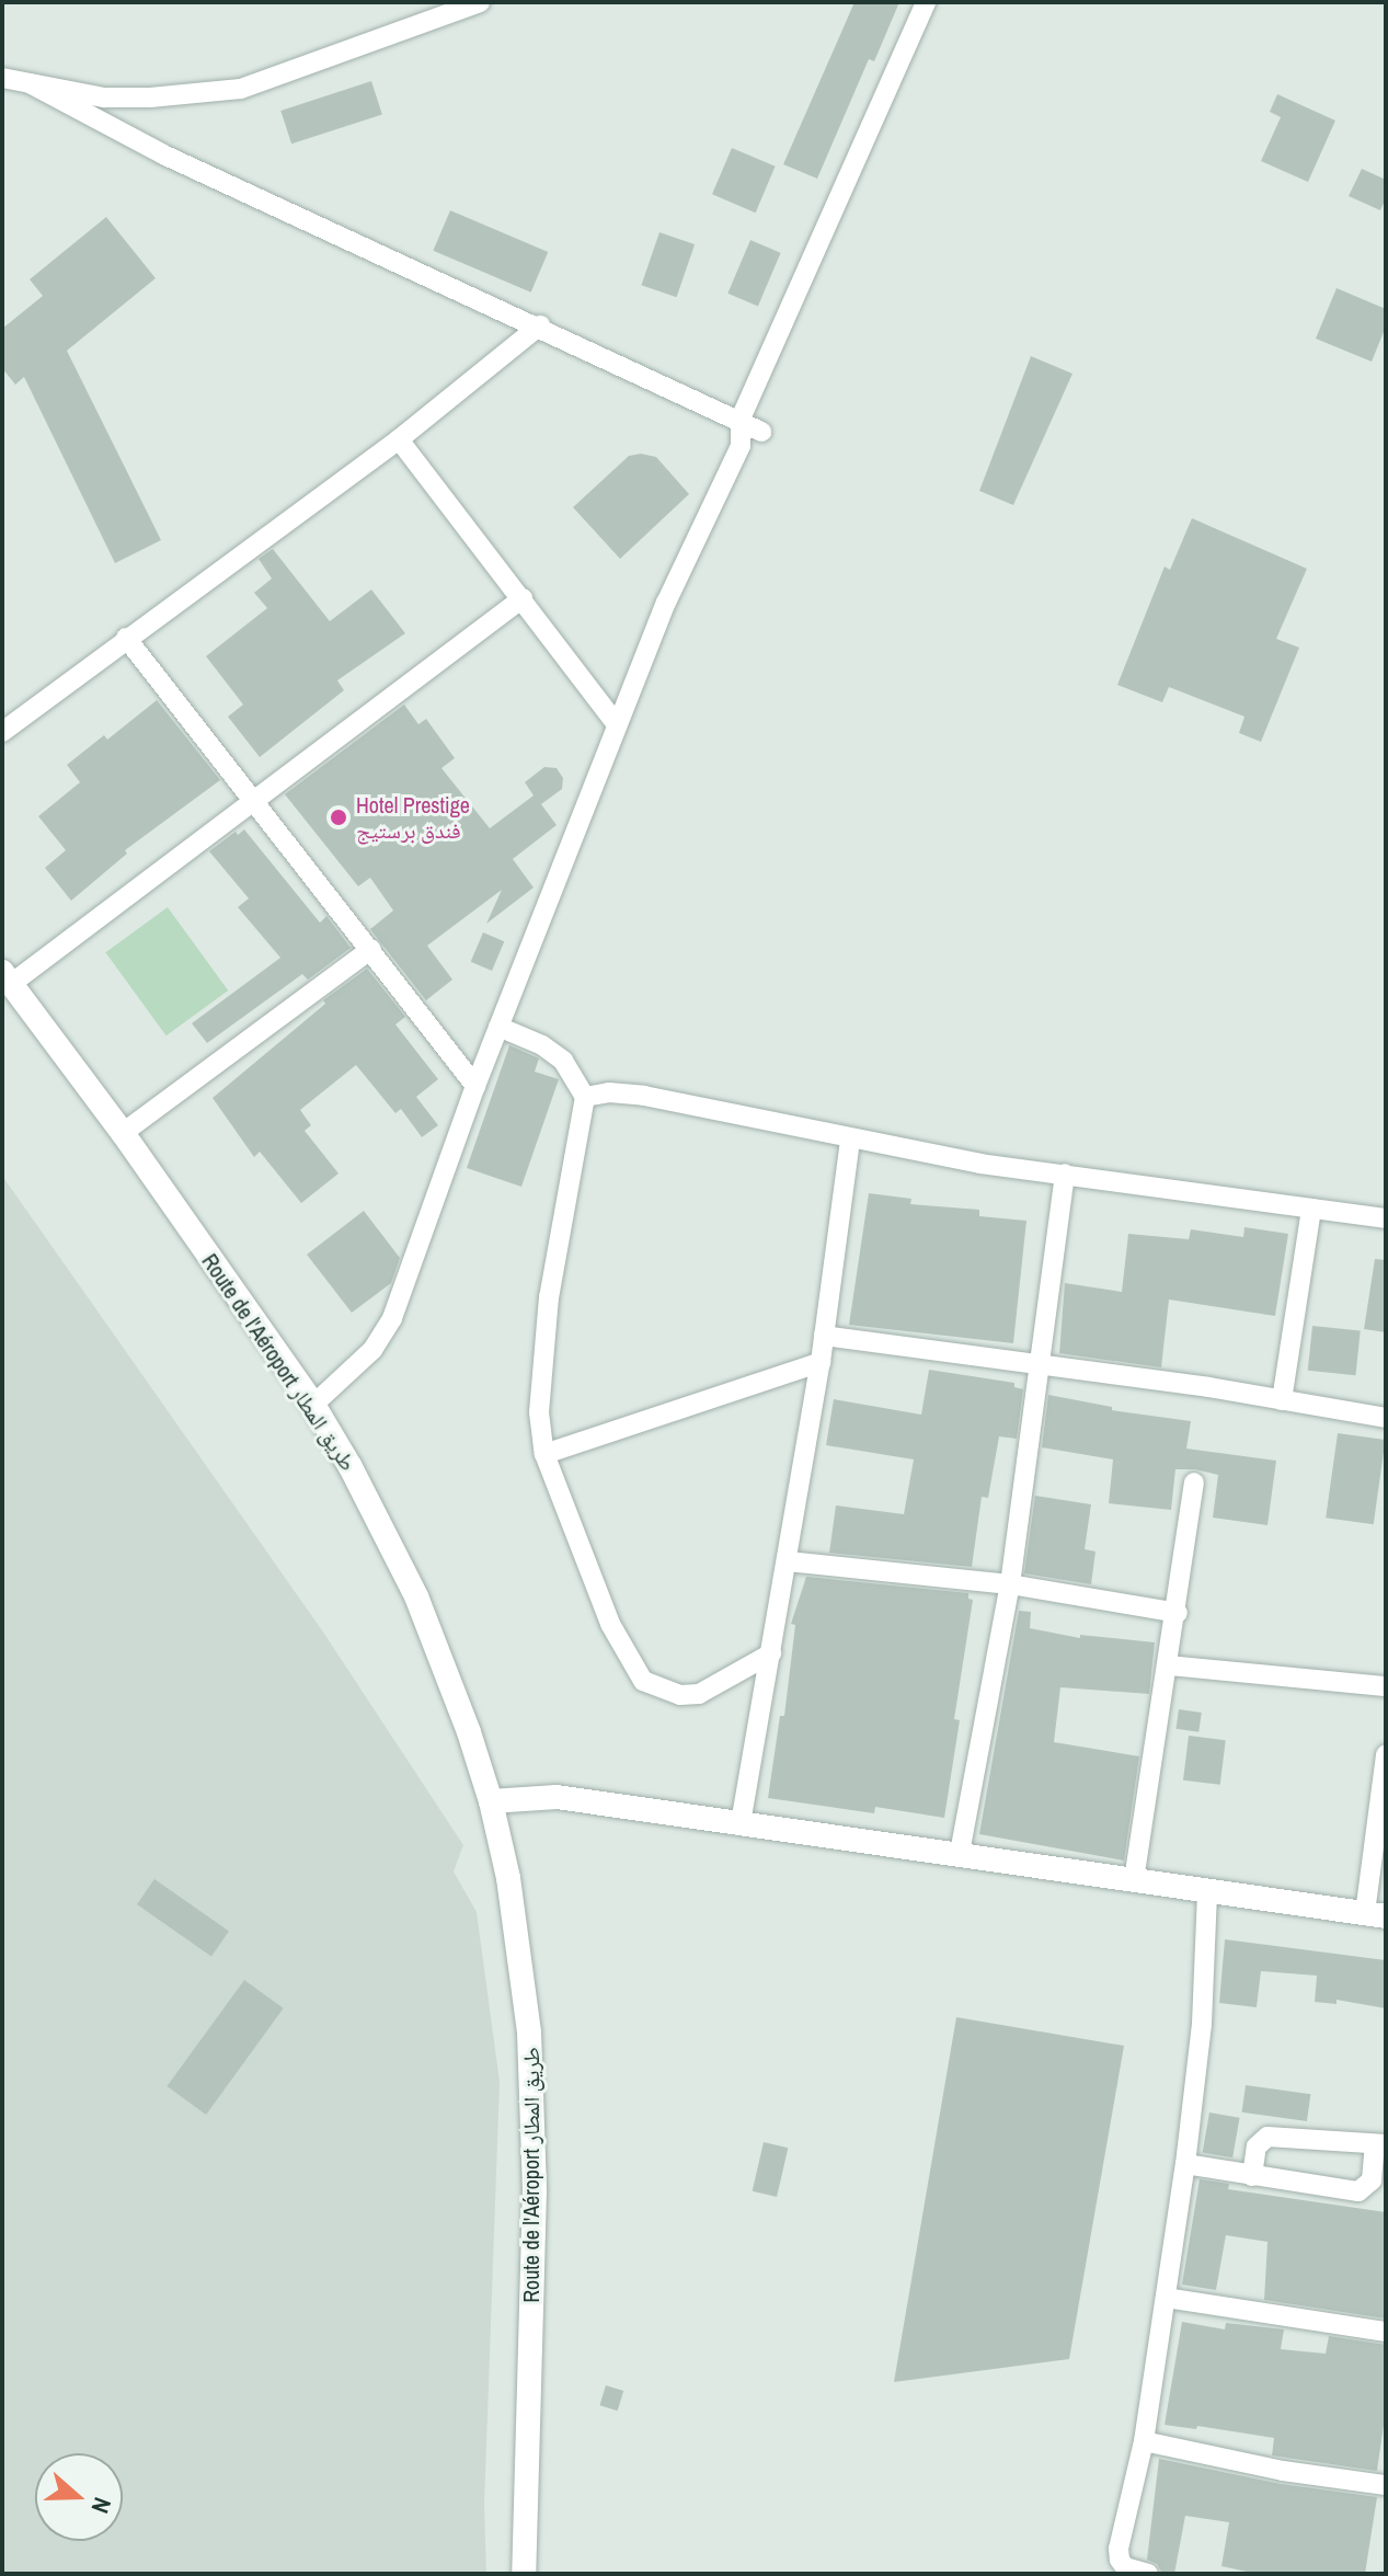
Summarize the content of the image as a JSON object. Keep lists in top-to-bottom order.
{
  "streets": {
    "street": ["Route de l'Aéroport طريق المطار"]
  },
  "places": ["Hotel Prestige فندق برستيج"],
  "north": "right"
}
